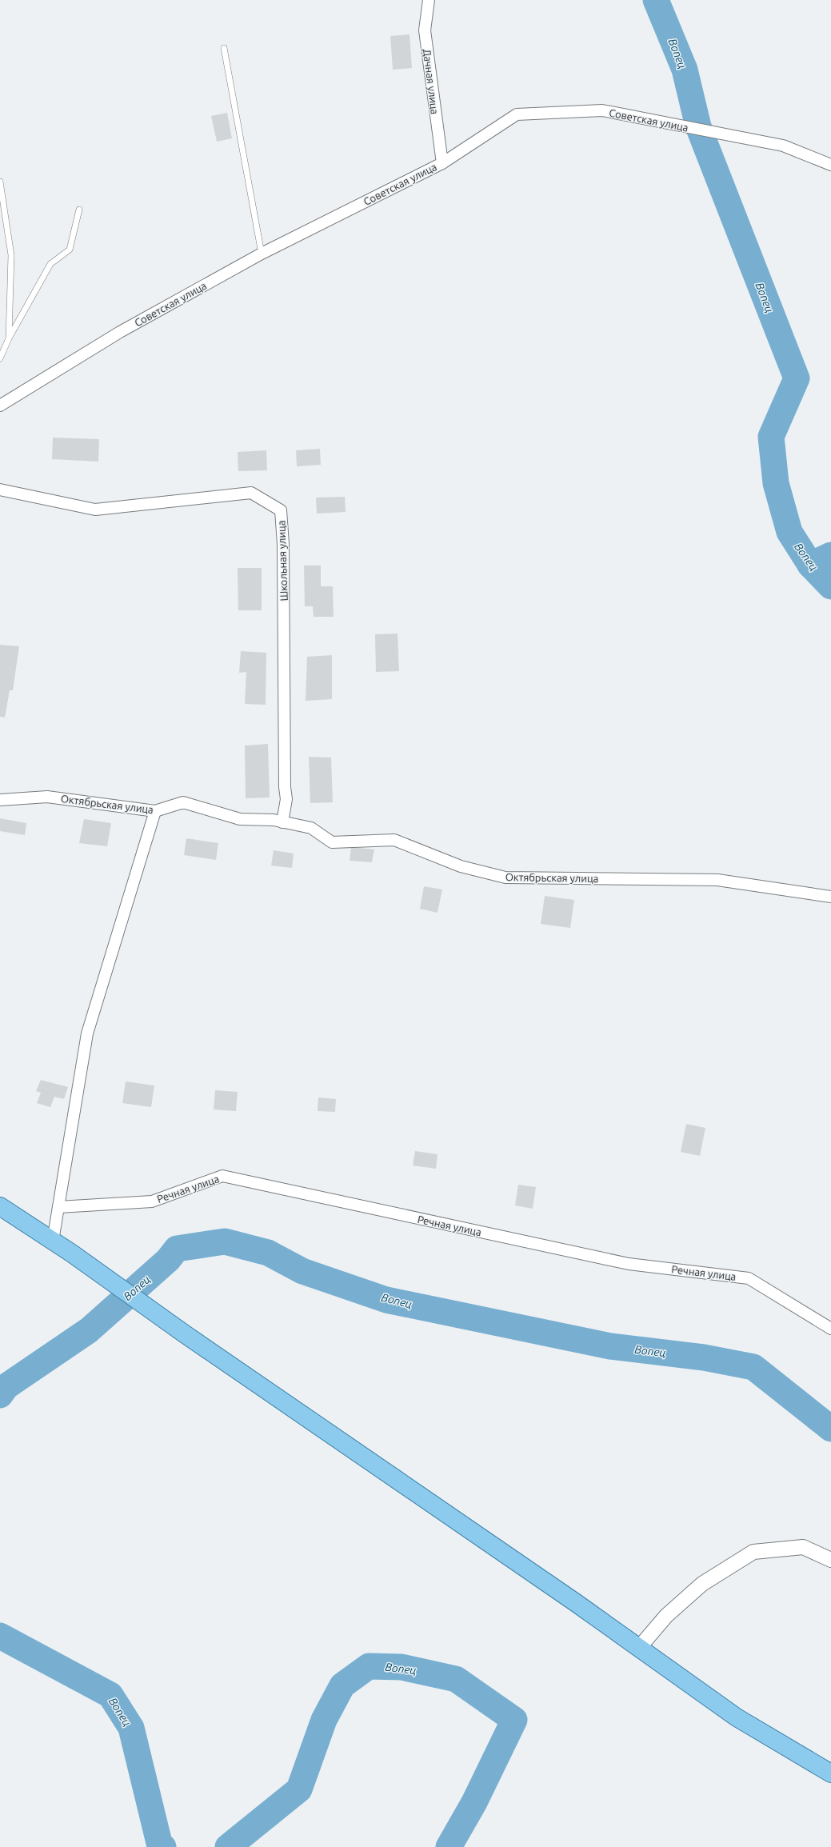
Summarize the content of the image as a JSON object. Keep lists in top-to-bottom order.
{
  "streets": {
    "street": [
      "Дачная улица",
      "Советская улица",
      "Школьная улица",
      "Октябрьская улица",
      "Речная улица"
    ]
  },
  "crossings": [
    ["Дачная улица", "Советская улица"],
    ["Школьная улица", "Октябрьская улица"]
  ],
  "water": ["Вопец"]
}
